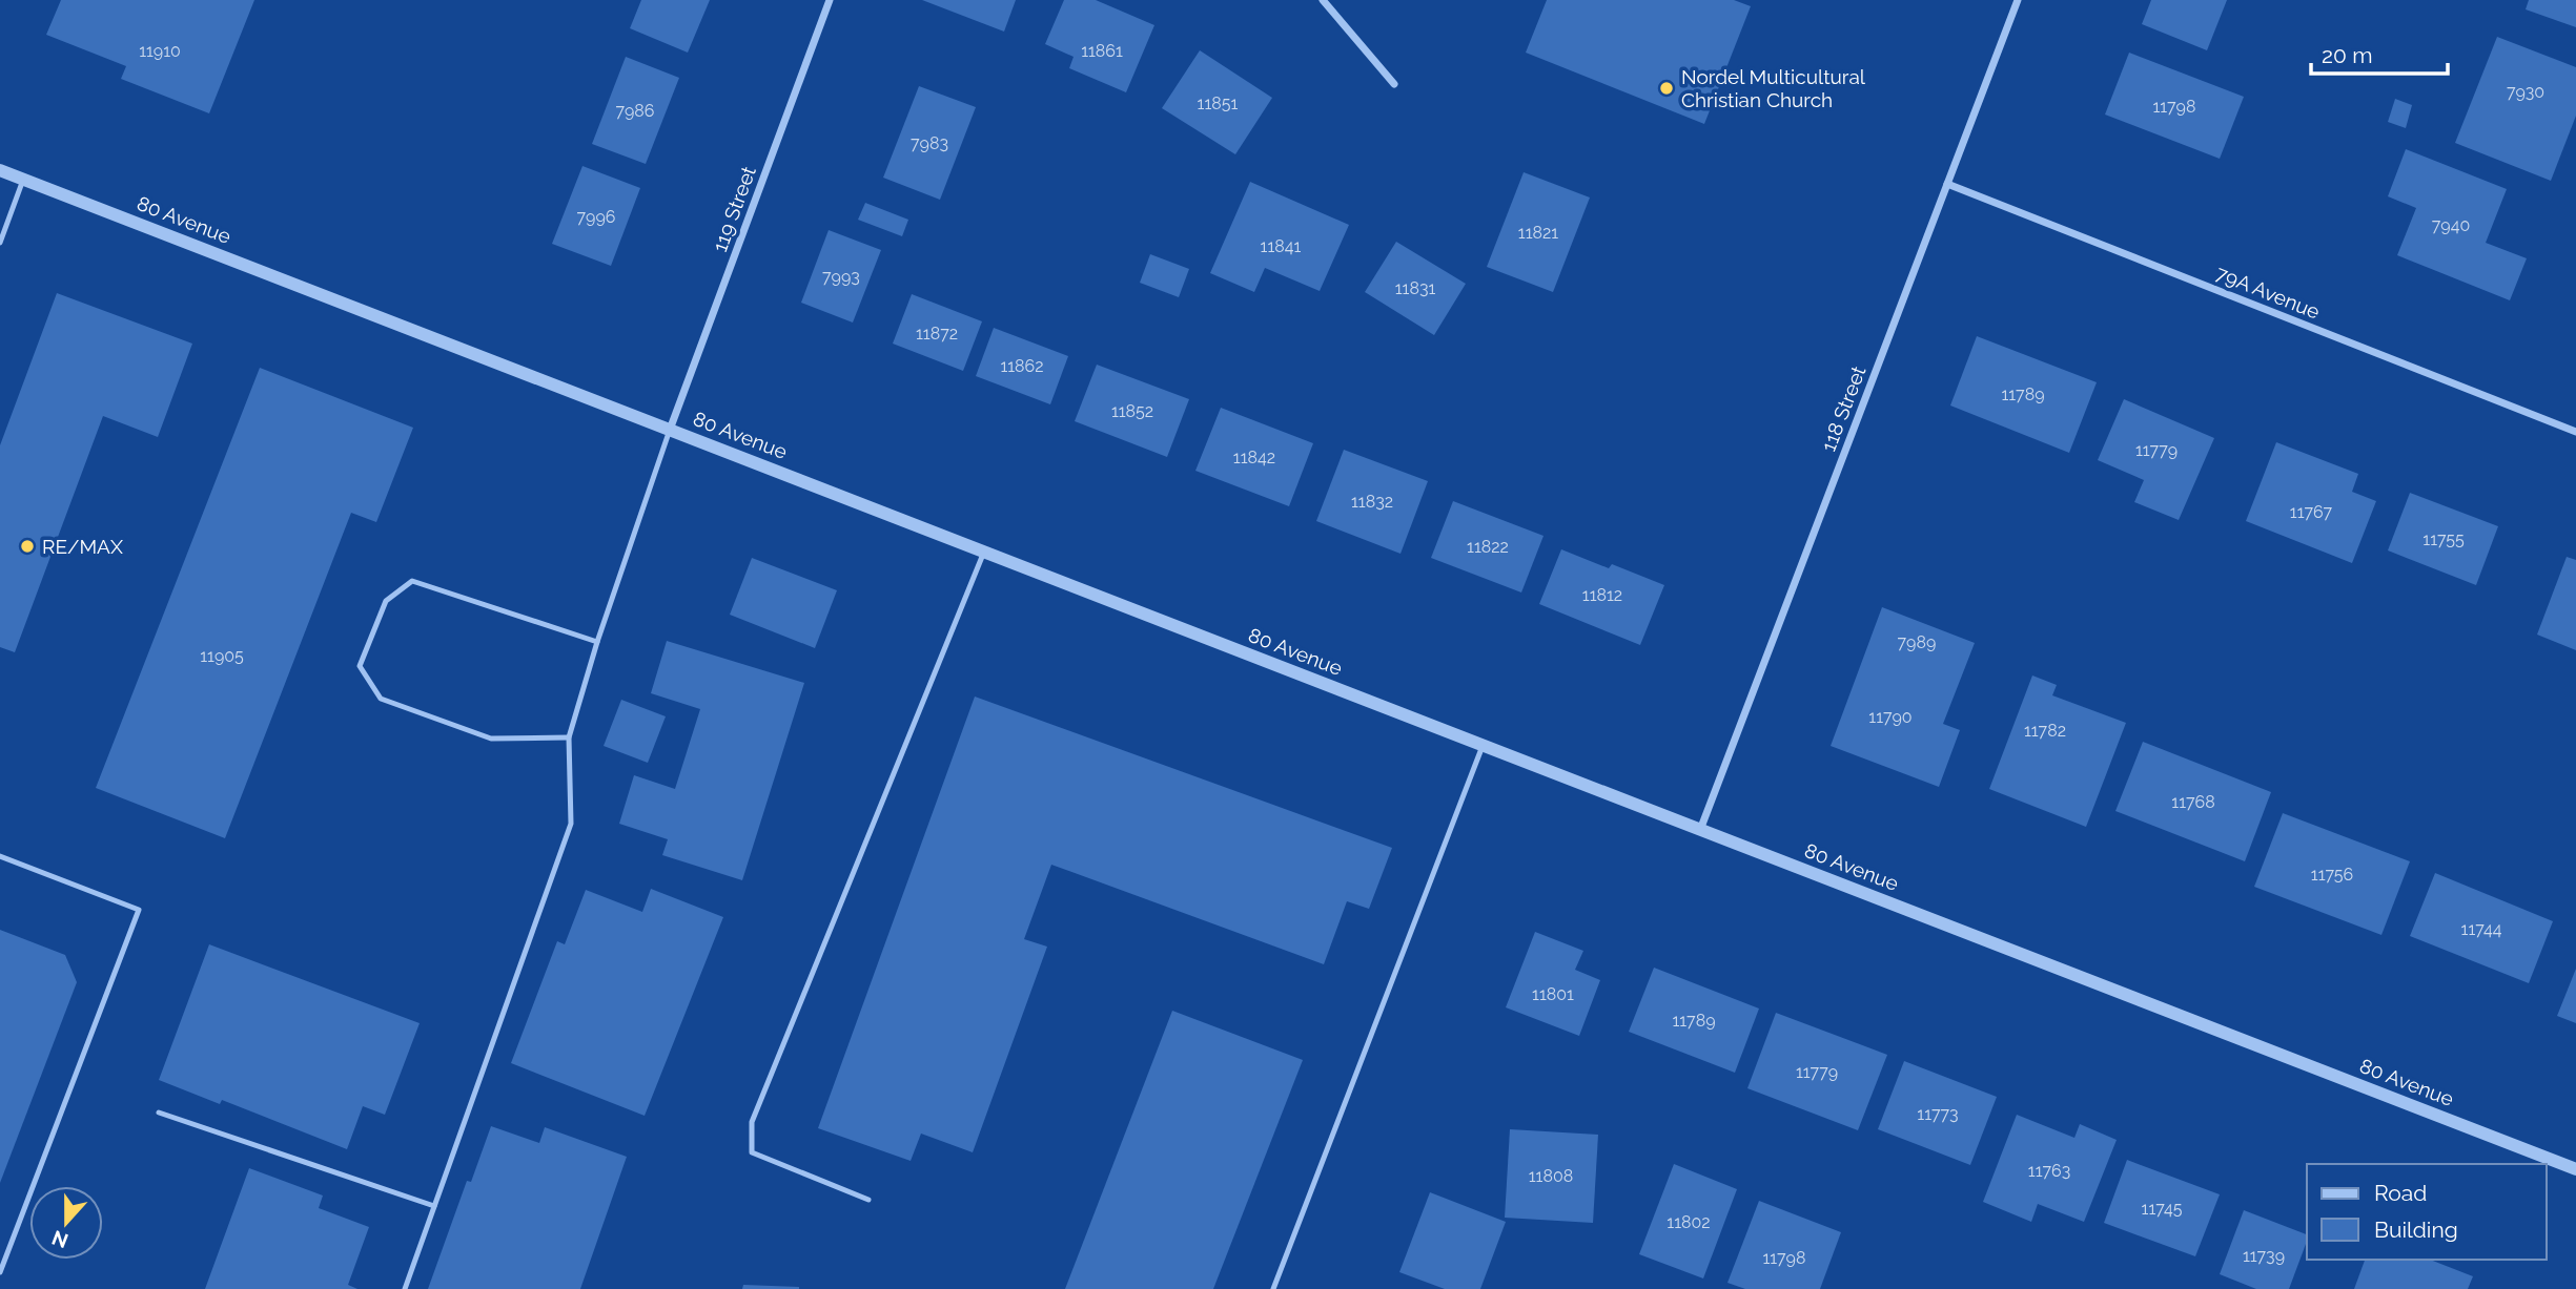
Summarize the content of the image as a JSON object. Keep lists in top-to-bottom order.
{
  "streets": {
    "street": [
      "119 Street",
      "80 Avenue",
      "79A Avenue",
      "118 Street"
    ]
  },
  "crossings": [
    ["119 Street", "80 Avenue"],
    ["80 Avenue", "118 Street"],
    ["79A Avenue", "118 Street"]
  ],
  "places": ["Nordel Multicultural Christian Church", "RE/MAX"],
  "house_numbers": [
    "11910",
    "11861",
    "7930",
    "11851",
    "11798",
    "7986",
    "7983",
    "7996",
    "7940",
    "11821",
    "11841",
    "7993",
    "11831",
    "11872",
    "11862",
    "11789",
    "11852",
    "11779",
    "11842",
    "11832",
    "11767",
    "11755",
    "11822",
    "11812",
    "7989",
    "11905",
    "11790",
    "11782",
    "11768",
    "11756",
    "11744",
    "11801",
    "11789",
    "11779",
    "11773",
    "11763",
    "11808",
    "11745",
    "11802",
    "11739",
    "11798"
  ],
  "legend": ["Road", "Building"],
  "scale_bar": "20 m",
  "north": "bottom"
}
